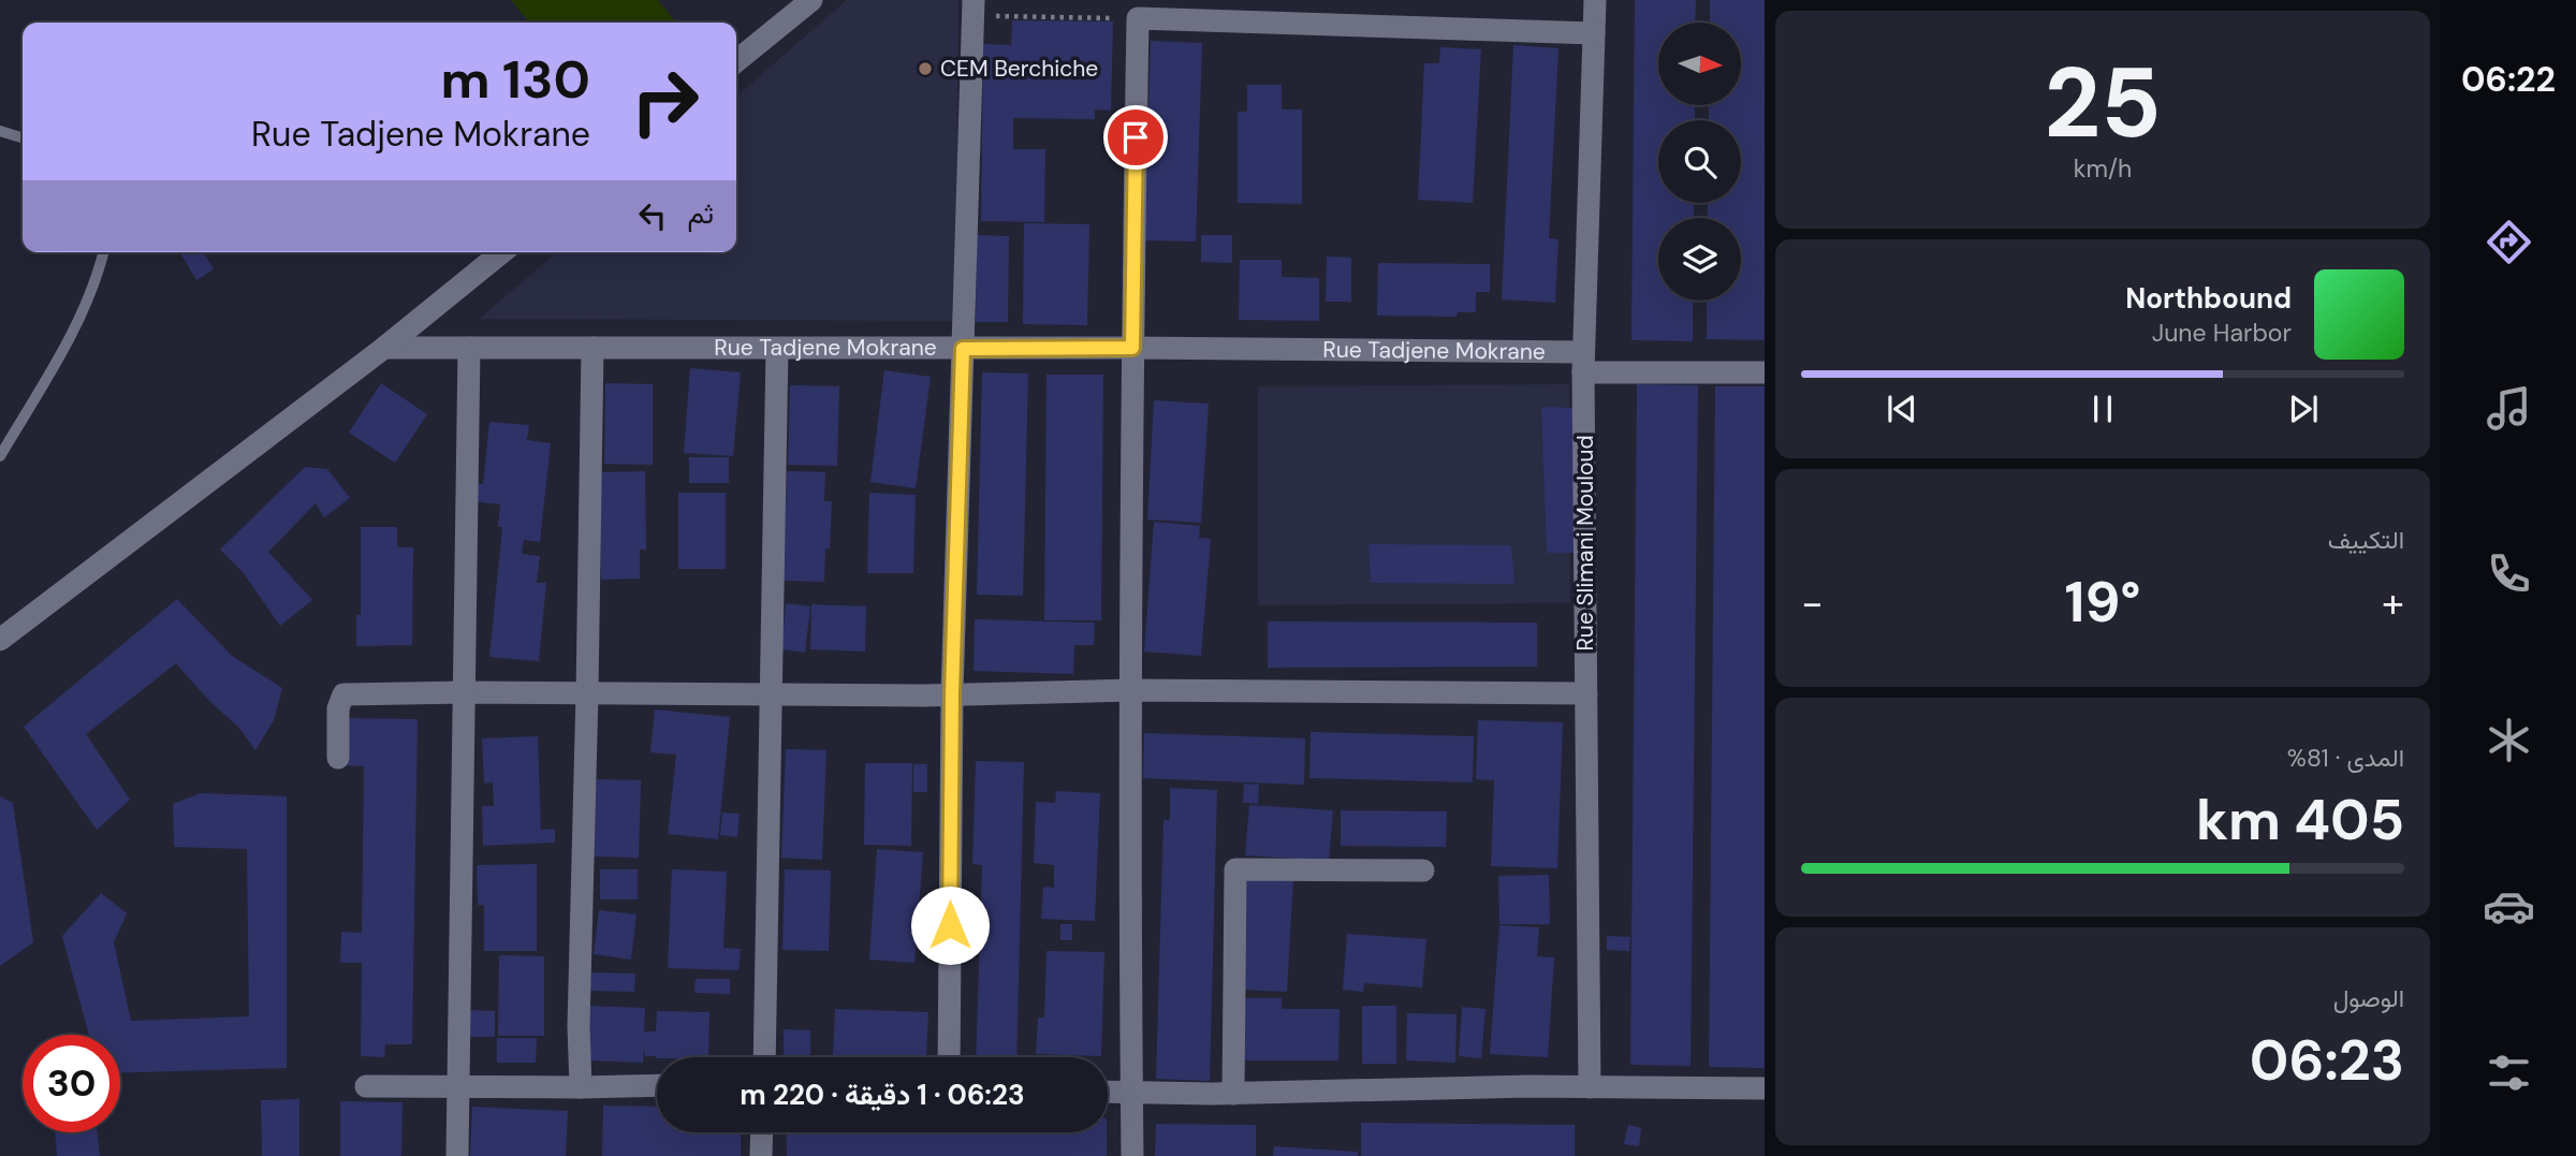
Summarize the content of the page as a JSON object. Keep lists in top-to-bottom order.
{
  "streets": {
    "street": ["Rue Tadjene Mokrane", "Rue Slimani Mouloud"]
  },
  "crossings": [
    ["Rue Tadjene Mokrane", "Rue Slimani Mouloud"]
  ],
  "places": ["CEM Berchiche"],
  "north": "right",
  "page": {
    "tabs": "06:22",
    "tile": [
      ["25", "km/h"],
      "التكييف",
      ["المدى · 81%", "405 km"],
      ["الوصول", "06:23"]
    ],
    "turn": ["130 m", "Rue Tadjene Mokrane"],
    "then": "ثم",
    "song": ["Northbound", "June Harbor"],
    "heat": ["−", "19°", "+"],
    "limit": "30",
    "trip": "06:23 · 1 دقيقة · 220 m"
  }
}
